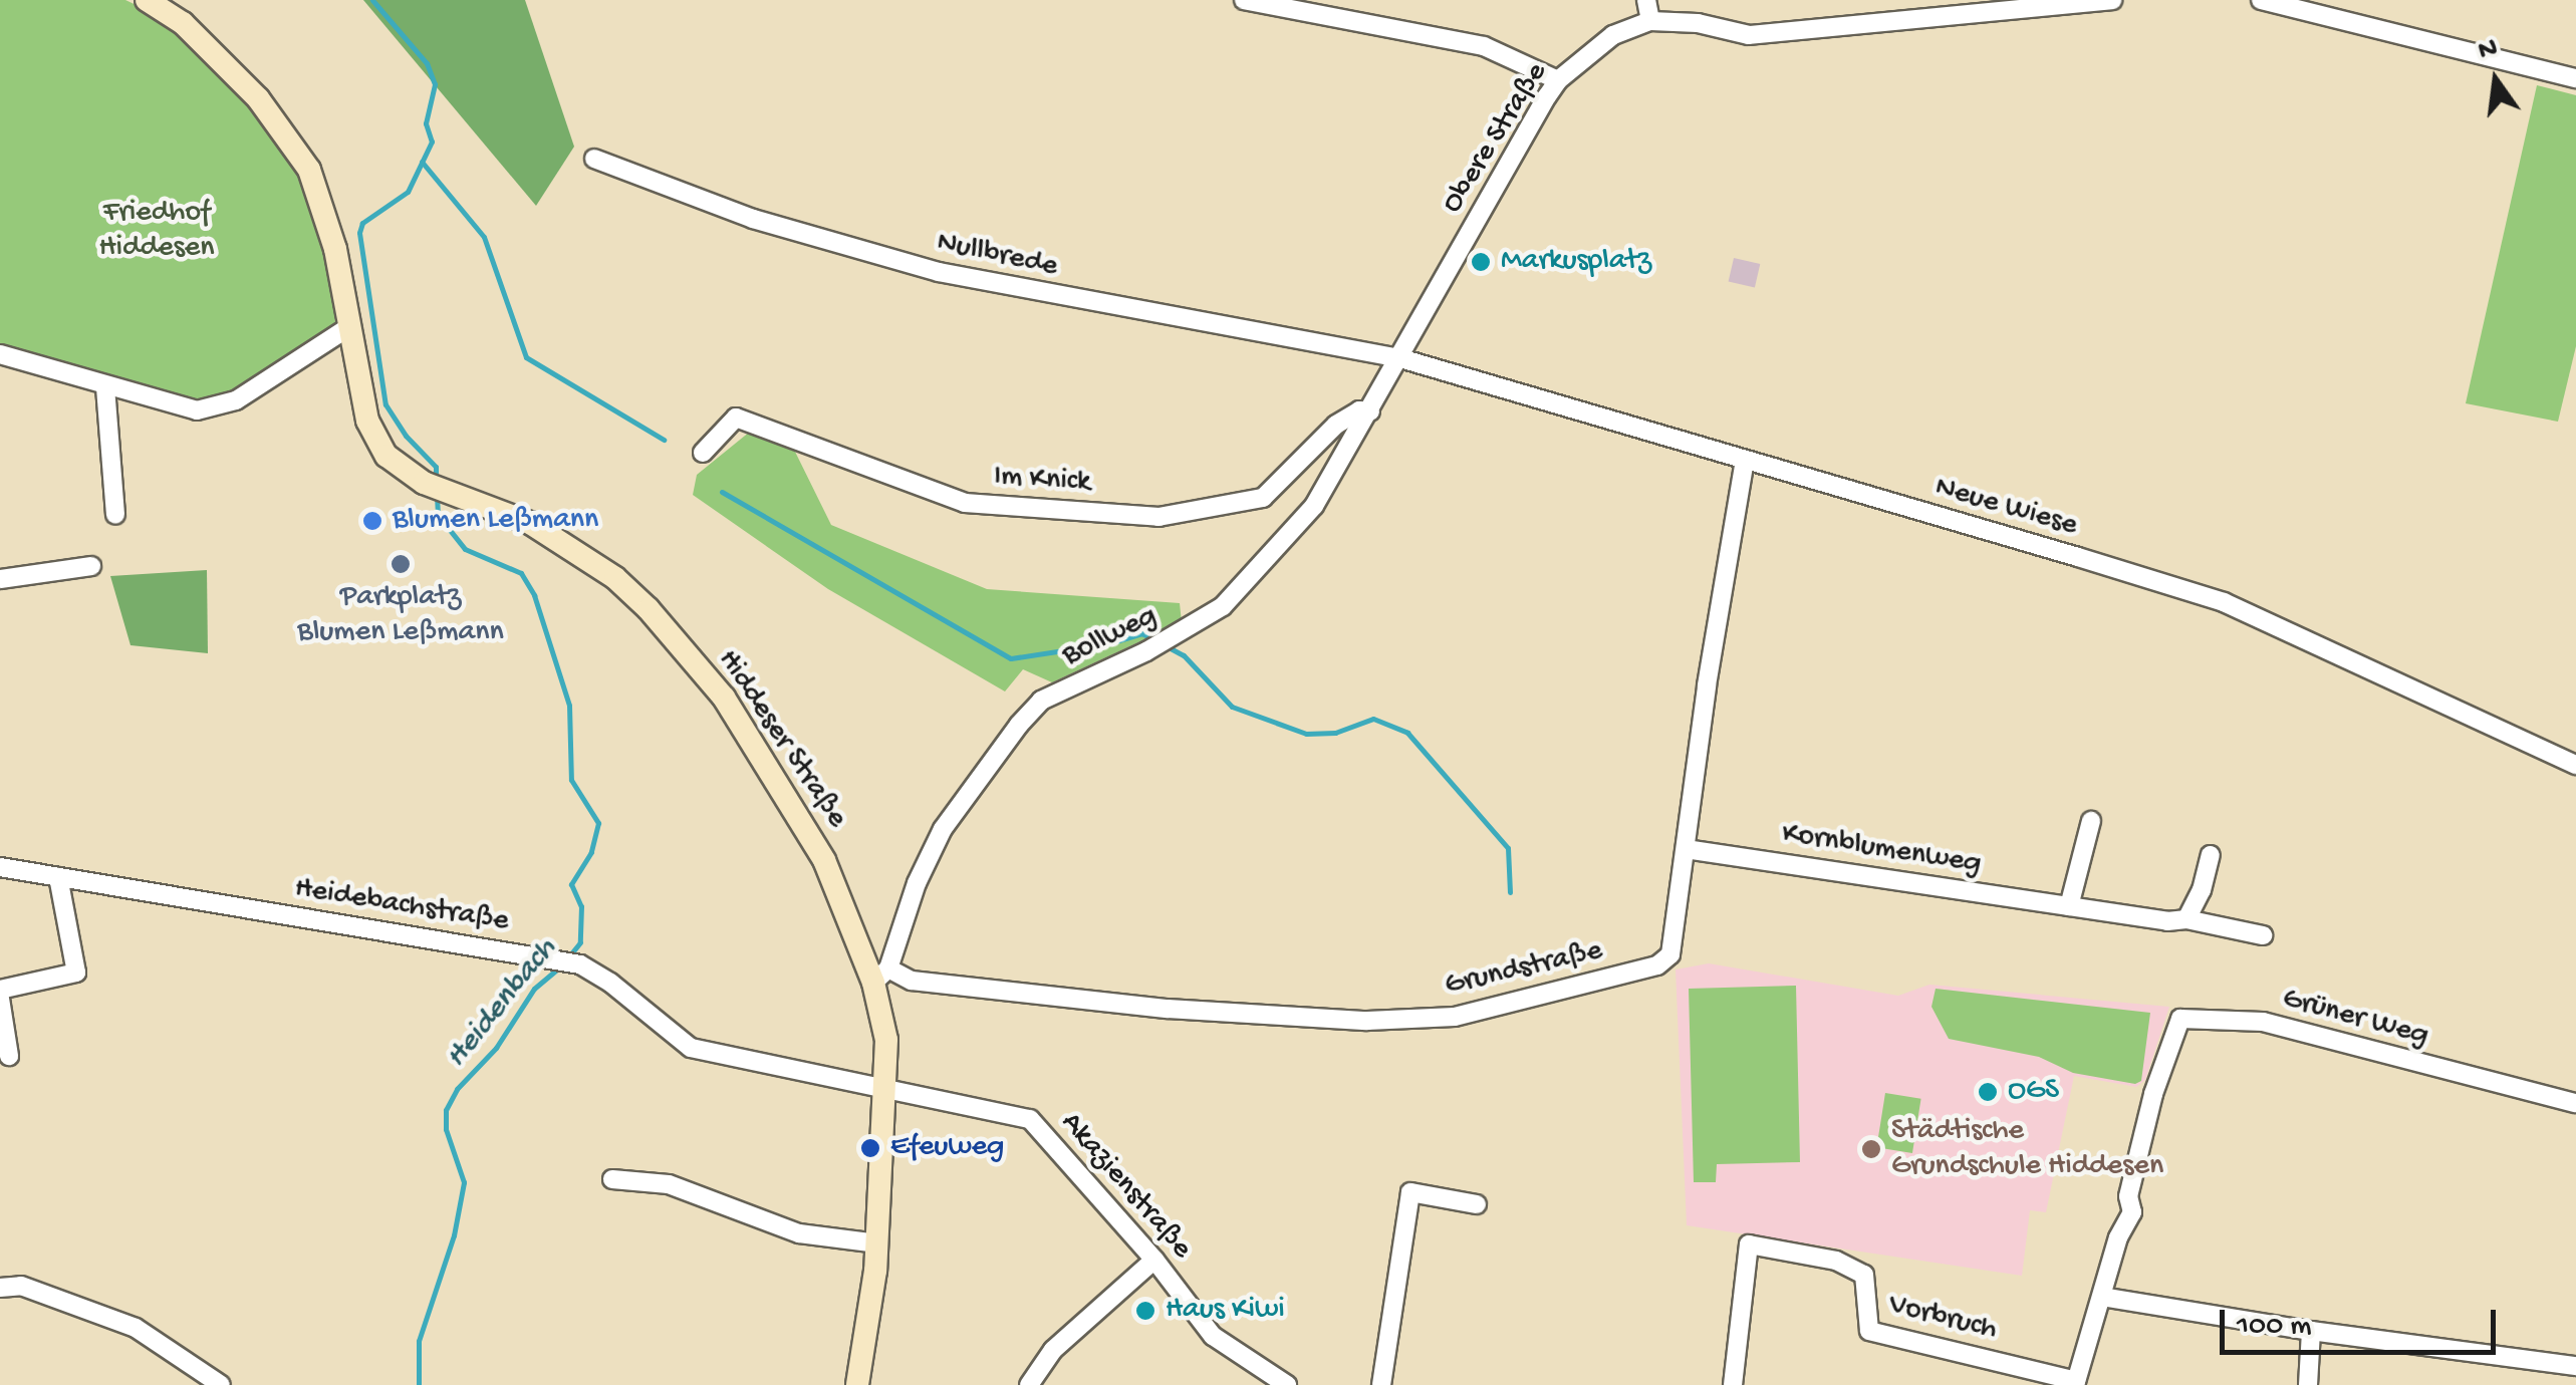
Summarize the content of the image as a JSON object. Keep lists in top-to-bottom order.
{
  "streets": {
    "main road": ["Hiddeser Straße"],
    "street": [
      "Obere Straße",
      "Nullbrede",
      "Im Knick",
      "Neue Wiese",
      "Bollweg",
      "Kornblumenweg",
      "Heidebachstraße",
      "Grundstraße",
      "Grüner Weg",
      "Akazienstraße",
      "Vorbruch"
    ]
  },
  "crossings": [
    ["Obere Straße", "Nullbrede"],
    ["Obere Straße", "Neue Wiese"],
    ["Obere Straße", "Bollweg"],
    ["Nullbrede", "Neue Wiese"],
    ["Nullbrede", "Bollweg"],
    ["Im Knick", "Bollweg"],
    ["Neue Wiese", "Bollweg"],
    ["Neue Wiese", "Grundstraße"],
    ["Bollweg", "Hiddeser Straße"],
    ["Bollweg", "Grundstraße"],
    ["Hiddeser Straße", "Heidebachstraße"],
    ["Hiddeser Straße", "Grundstraße"],
    ["Hiddeser Straße", "Akazienstraße"],
    ["Kornblumenweg", "Grundstraße"],
    ["Heidebachstraße", "Akazienstraße"]
  ],
  "water": ["Heidenbach"],
  "parks": ["Friedhof Hiddesen"],
  "places": [
    "Markusplatz",
    "Blumen Leßmann",
    "Parkplatz Blumen Leßmann",
    "OGS",
    "Efeuweg",
    "Städtische Grundschule Hiddesen",
    "Haus Kiwi"
  ],
  "scale_bar": "100 m",
  "north": "top"
}
